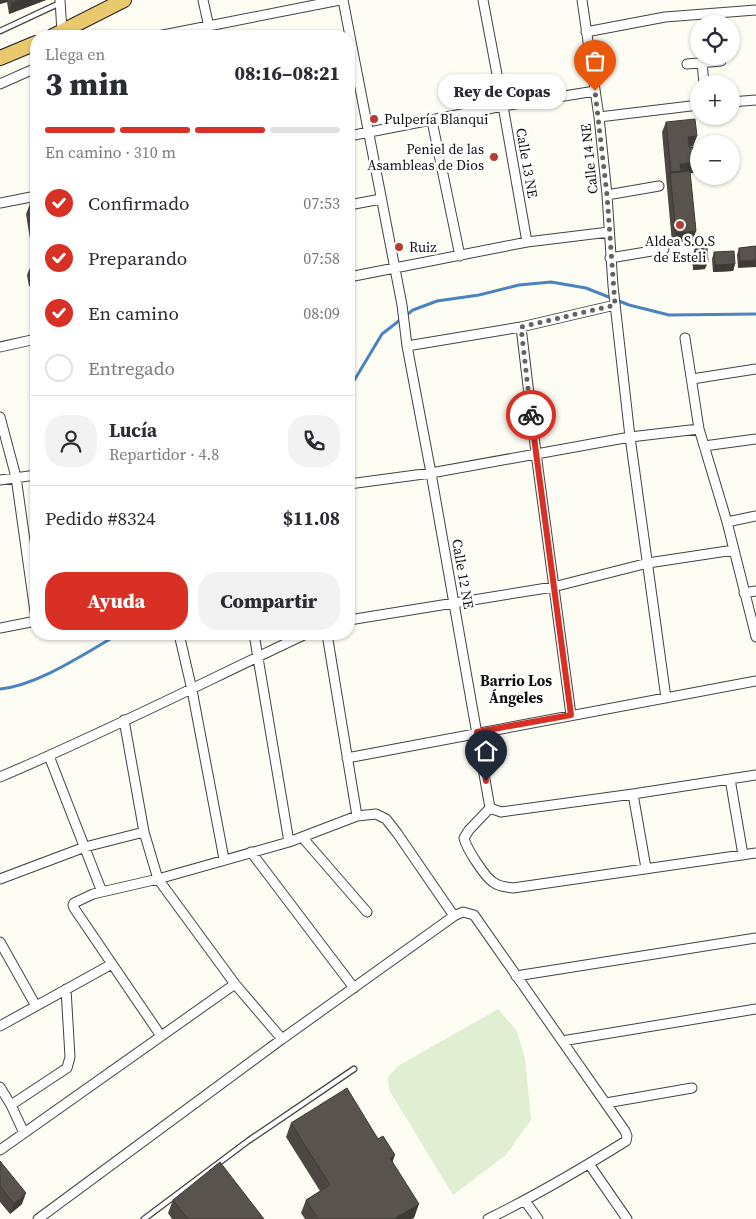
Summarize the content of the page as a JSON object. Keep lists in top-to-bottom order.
{
  "streets": {
    "street": ["Calle 14 NE", "Calle 13 NE", "Calle 12 NE"]
  },
  "districts": ["Barrio Los Ángeles"],
  "places": [
    "Rey de Copas",
    "Pulpería Blanqui",
    "Peniel de las Asambleas de Dios",
    "Aldea S.O.S de Esteli",
    "Ruiz"
  ],
  "page": {
    "map_buttons": ["+", "−"],
    "heading": ["3 min", "Llega en", "08:16–08:21"],
    "panel": [
      "Lucía",
      "Repartidor · 4.8",
      "Pedido #8324",
      "$11.08"
    ],
    "bubble": "Rey de Copas",
    "bar": "En camino · 310 m",
    "list": [
      ["Confirmado", "07:53"],
      ["Preparando", "07:58"],
      ["En camino", "08:09"],
      "Entregado"
    ],
    "buttons": ["Ayuda", "Compartir"]
  }
}
